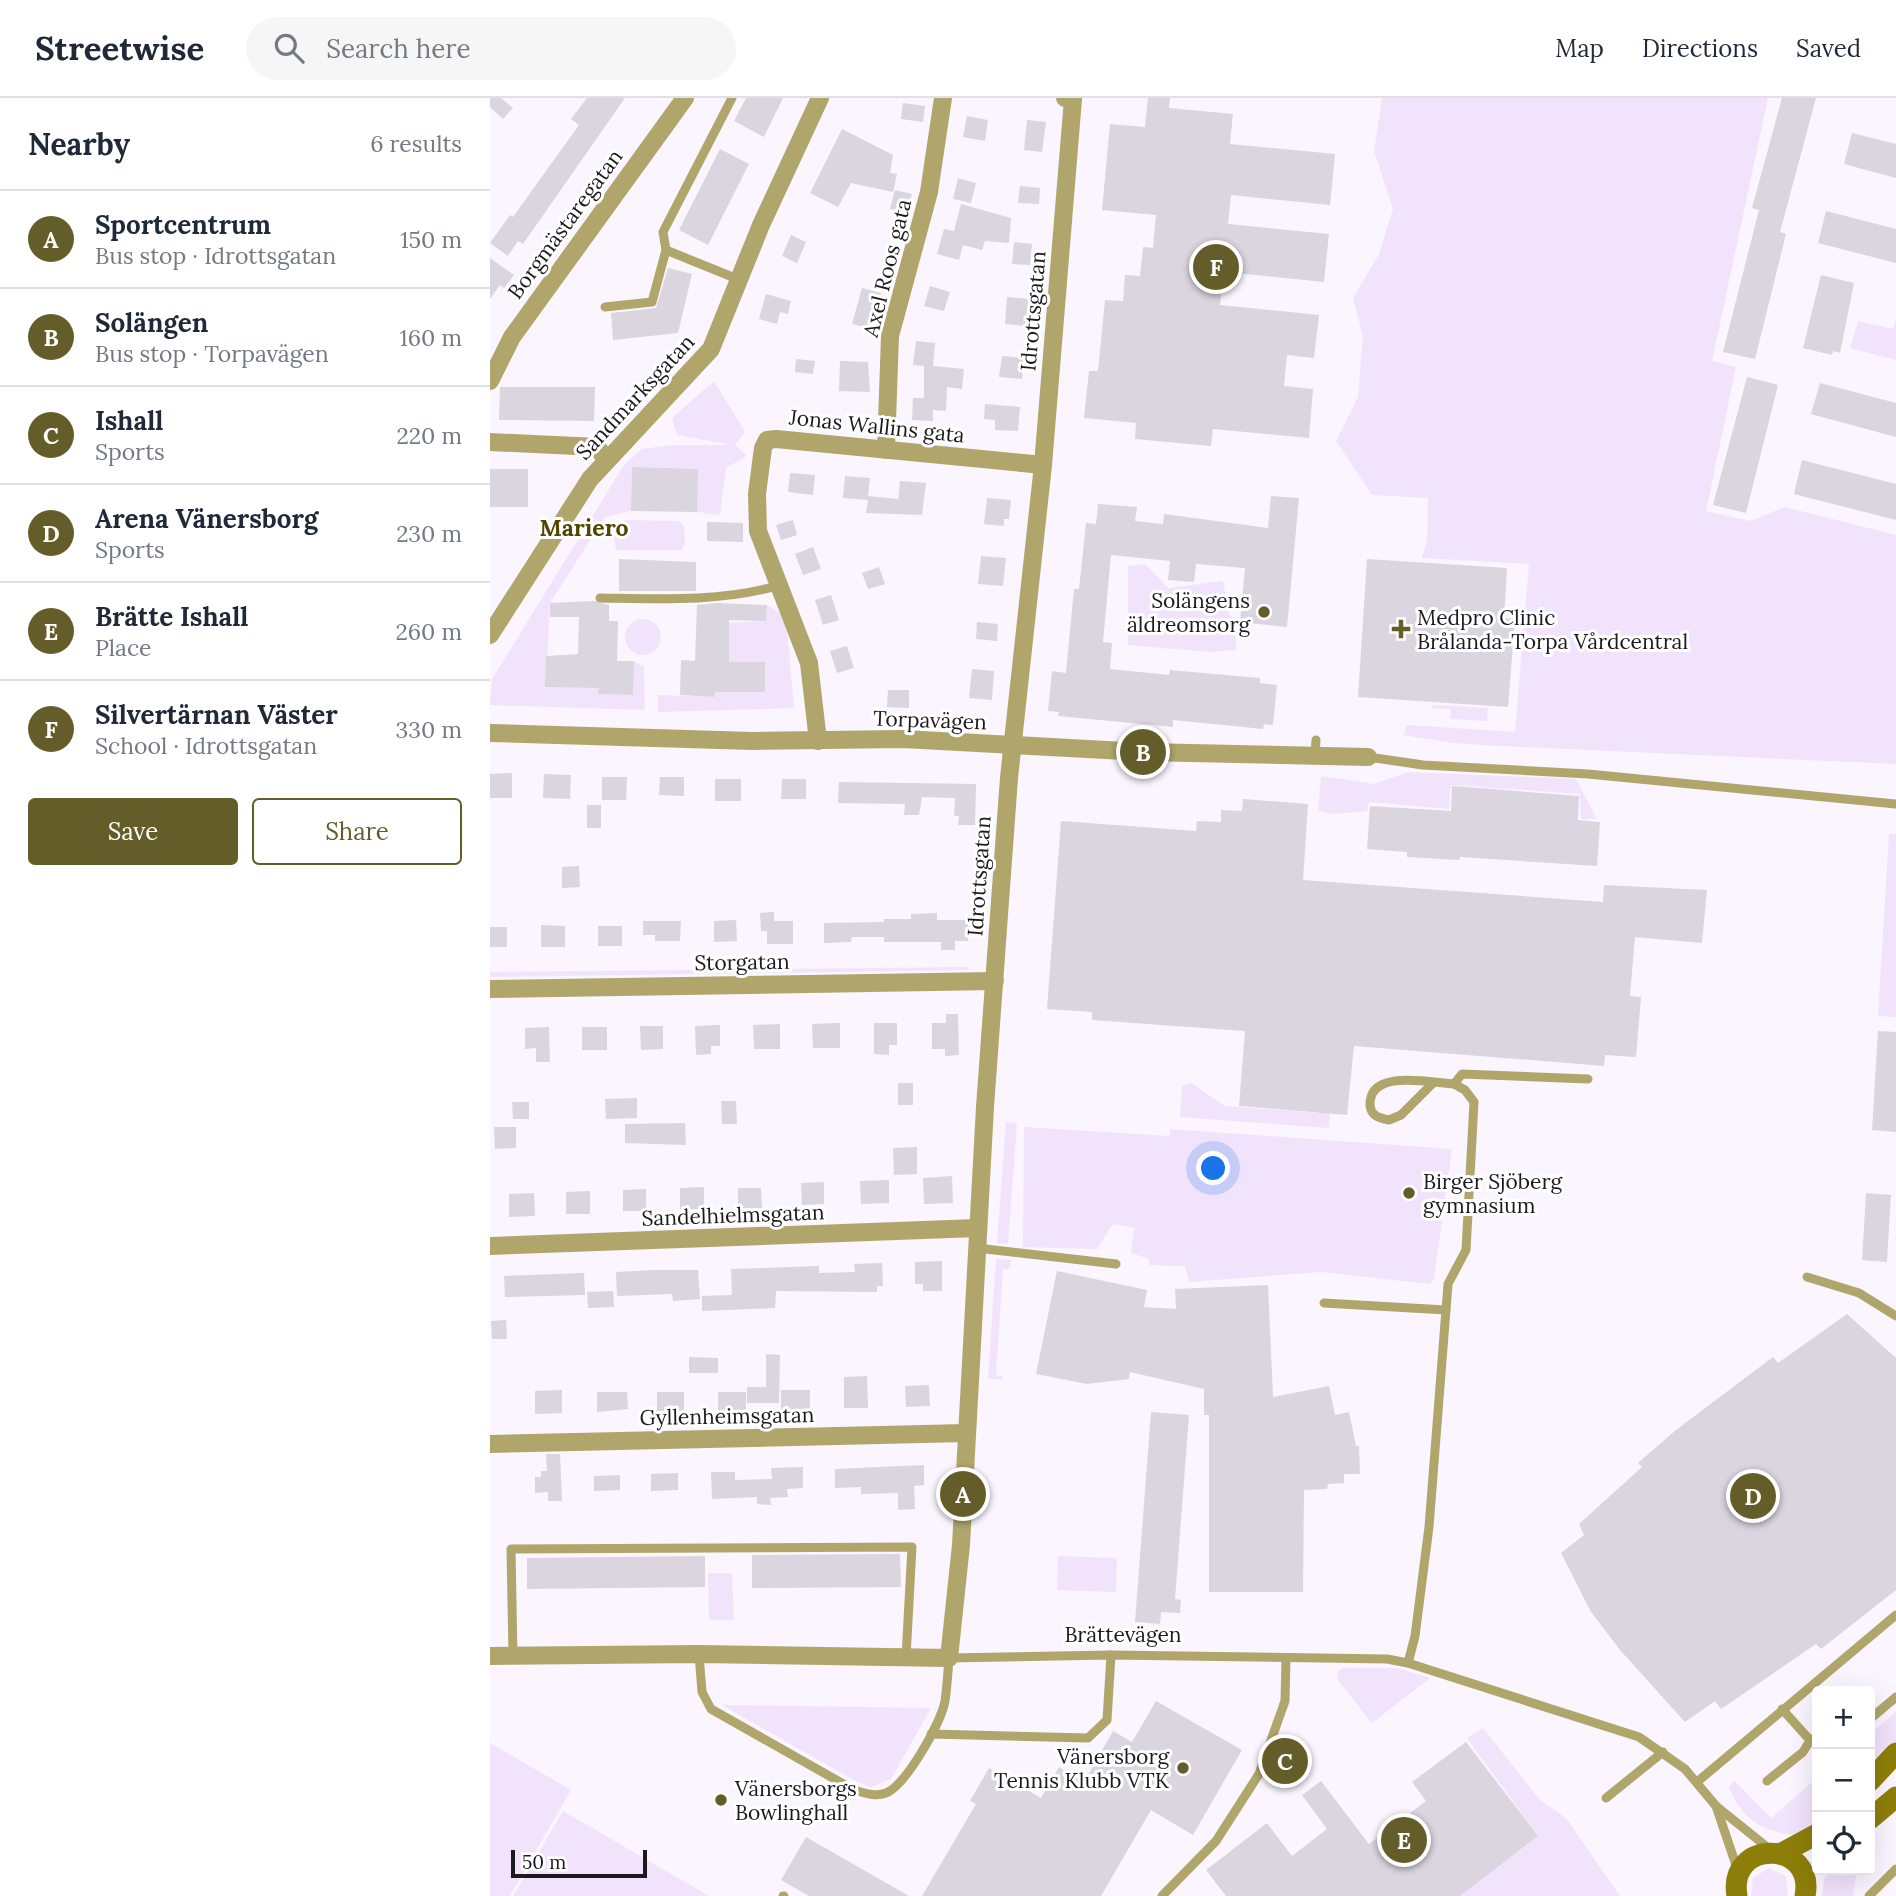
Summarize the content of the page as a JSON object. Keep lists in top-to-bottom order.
{
  "streets": {
    "street": [
      "Borgmästaregatan",
      "Axel Roos gata",
      "Idrottsgatan",
      "Sandmarksgatan",
      "Jonas Wallins gata",
      "Torpavägen",
      "Storgatan",
      "Sandelhielmsgatan",
      "Gyllenheimsgatan",
      "Brättevägen"
    ]
  },
  "crossings": [
    ["Axel Roos gata", "Jonas Wallins gata"],
    ["Idrottsgatan", "Jonas Wallins gata"],
    ["Idrottsgatan", "Torpavägen"],
    ["Idrottsgatan", "Storgatan"],
    ["Idrottsgatan", "Sandelhielmsgatan"],
    ["Idrottsgatan", "Gyllenheimsgatan"],
    ["Idrottsgatan", "Brättevägen"],
    ["Jonas Wallins gata", "Torpavägen"]
  ],
  "districts": ["Mariero"],
  "places": {
    "other": [
      "Solängens äldreomsorg",
      "Birger Sjöberg gymnasium",
      "Vänersborg Tennis Klubb VTK",
      "Vänersborgs Bowlinghall"
    ],
    "health": ["Medpro Clinic Brålanda-Torpa Vårdcentral"]
  },
  "scale_bar": "50 m",
  "page": {
    "header": "Streetwise",
    "search": "Search here",
    "nav": ["Map", "Directions", "Saved"],
    "heading": ["Nearby", "6 results"],
    "list": [
      {
        "mark": "A",
        "name": "Sportcentrum",
        "note": "Bus stop · Idrottsgatan",
        "value": "150 m"
      },
      {
        "mark": "B",
        "name": "Solängen",
        "note": "Bus stop · Torpavägen",
        "value": "160 m"
      },
      {
        "mark": "C",
        "name": "Ishall",
        "note": "Sports",
        "value": "220 m"
      },
      {
        "mark": "D",
        "name": "Arena Vänersborg",
        "note": "Sports",
        "value": "230 m"
      },
      {
        "mark": "E",
        "name": "Brätte Ishall",
        "note": "Place",
        "value": "260 m"
      },
      {
        "mark": "F",
        "name": "Silvertärnan Väster",
        "note": "School · Idrottsgatan",
        "value": "330 m"
      }
    ],
    "pins": [
      "F",
      "B",
      "A",
      "D",
      "C",
      "E"
    ],
    "buttons": ["Save", "Share"],
    "map_buttons": ["+", "−"],
    "scale": "50 m"
  }
}
